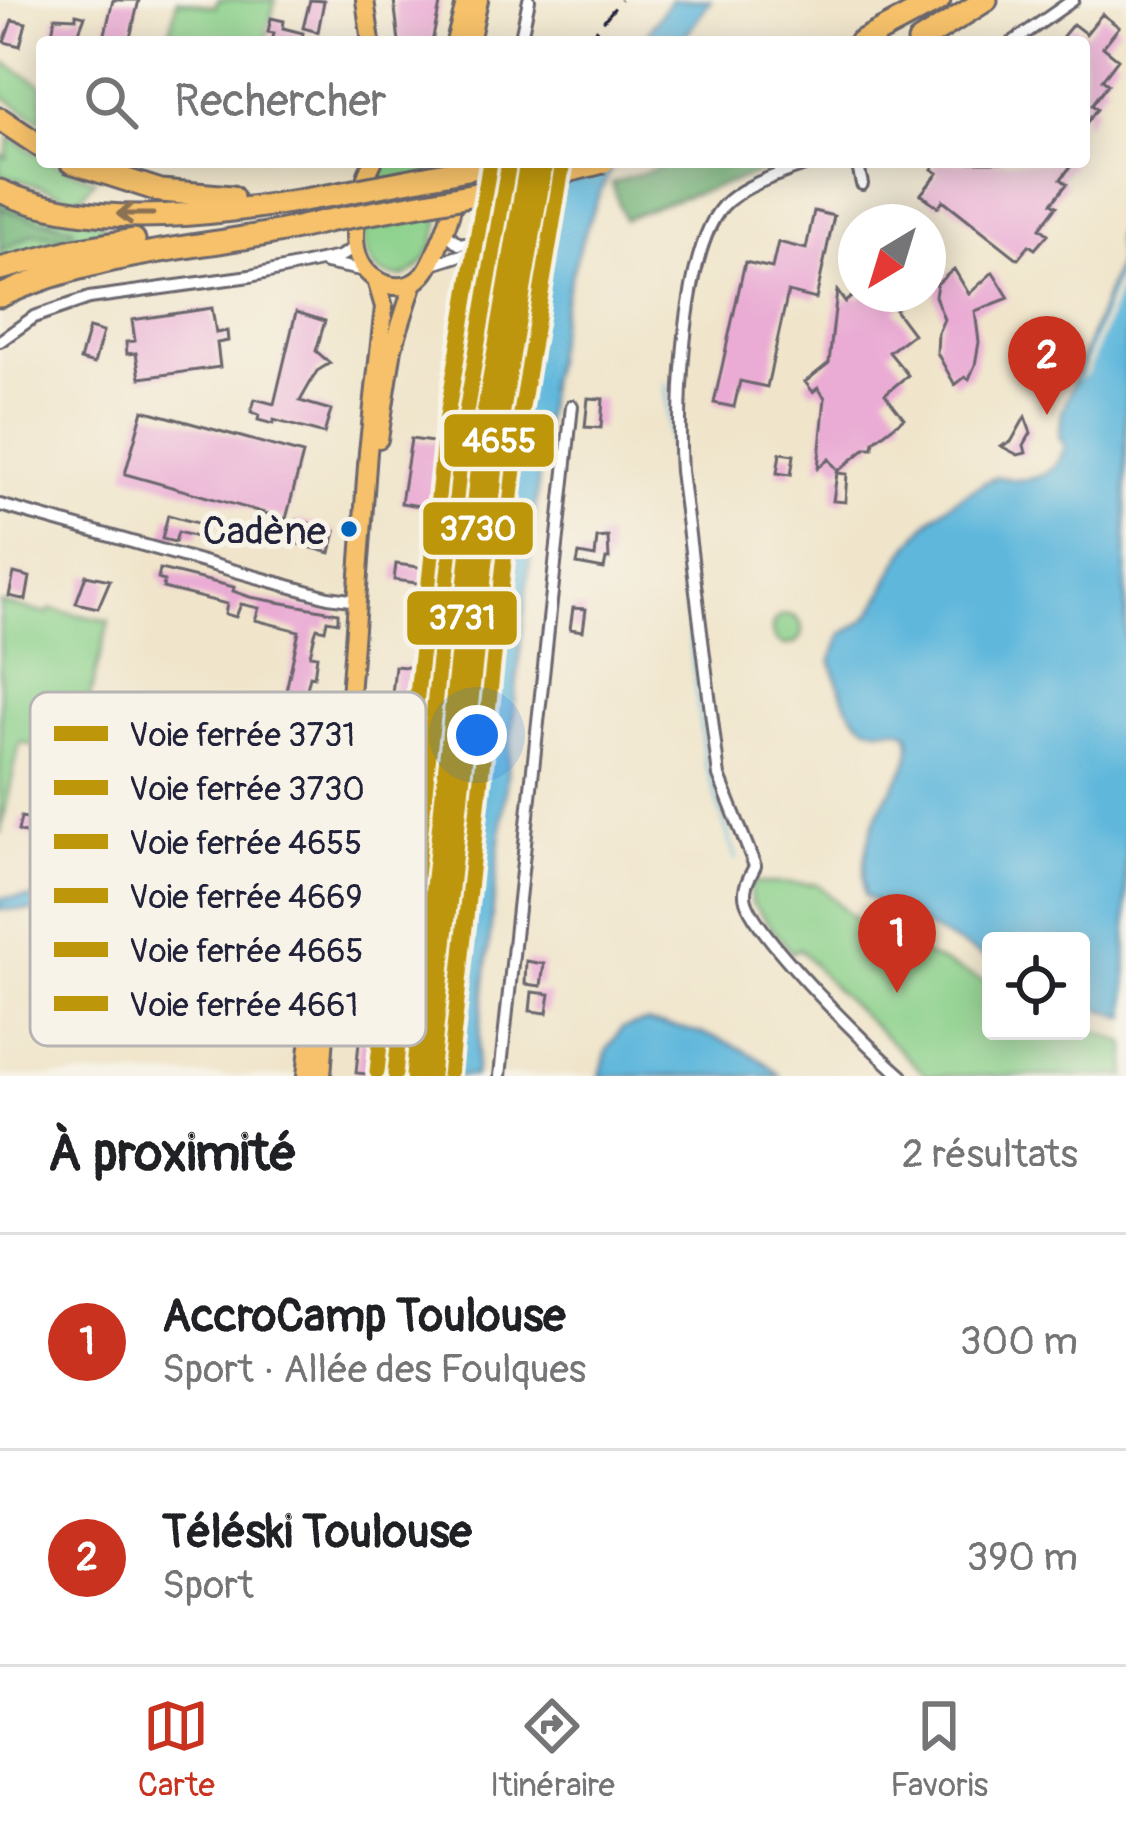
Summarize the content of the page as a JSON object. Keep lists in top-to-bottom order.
{
  "places": ["Cadène"],
  "lines": [
    "rail line 3731",
    "rail line 3730",
    "rail line 4655",
    "rail line 4669",
    "rail line 4665",
    "rail line 4661"
  ],
  "legend": [
    "Voie ferrée 3731",
    "Voie ferrée 3730",
    "Voie ferrée 4655",
    "Voie ferrée 4669",
    "Voie ferrée 4665",
    "Voie ferrée 4661"
  ],
  "north": "bottom left",
  "page": {
    "search": "Rechercher",
    "pins": ["2", "1"],
    "heading": ["À proximité", "2 résultats"],
    "list": [
      {
        "mark": "1",
        "name": "AccroCamp Toulouse",
        "note": "Sport · Allée des Foulques",
        "value": "300 m"
      },
      {
        "mark": "2",
        "name": "Téléski Toulouse",
        "note": "Sport",
        "value": "390 m"
      }
    ],
    "nav": ["Carte", "Itinéraire", "Favoris"]
  }
}
